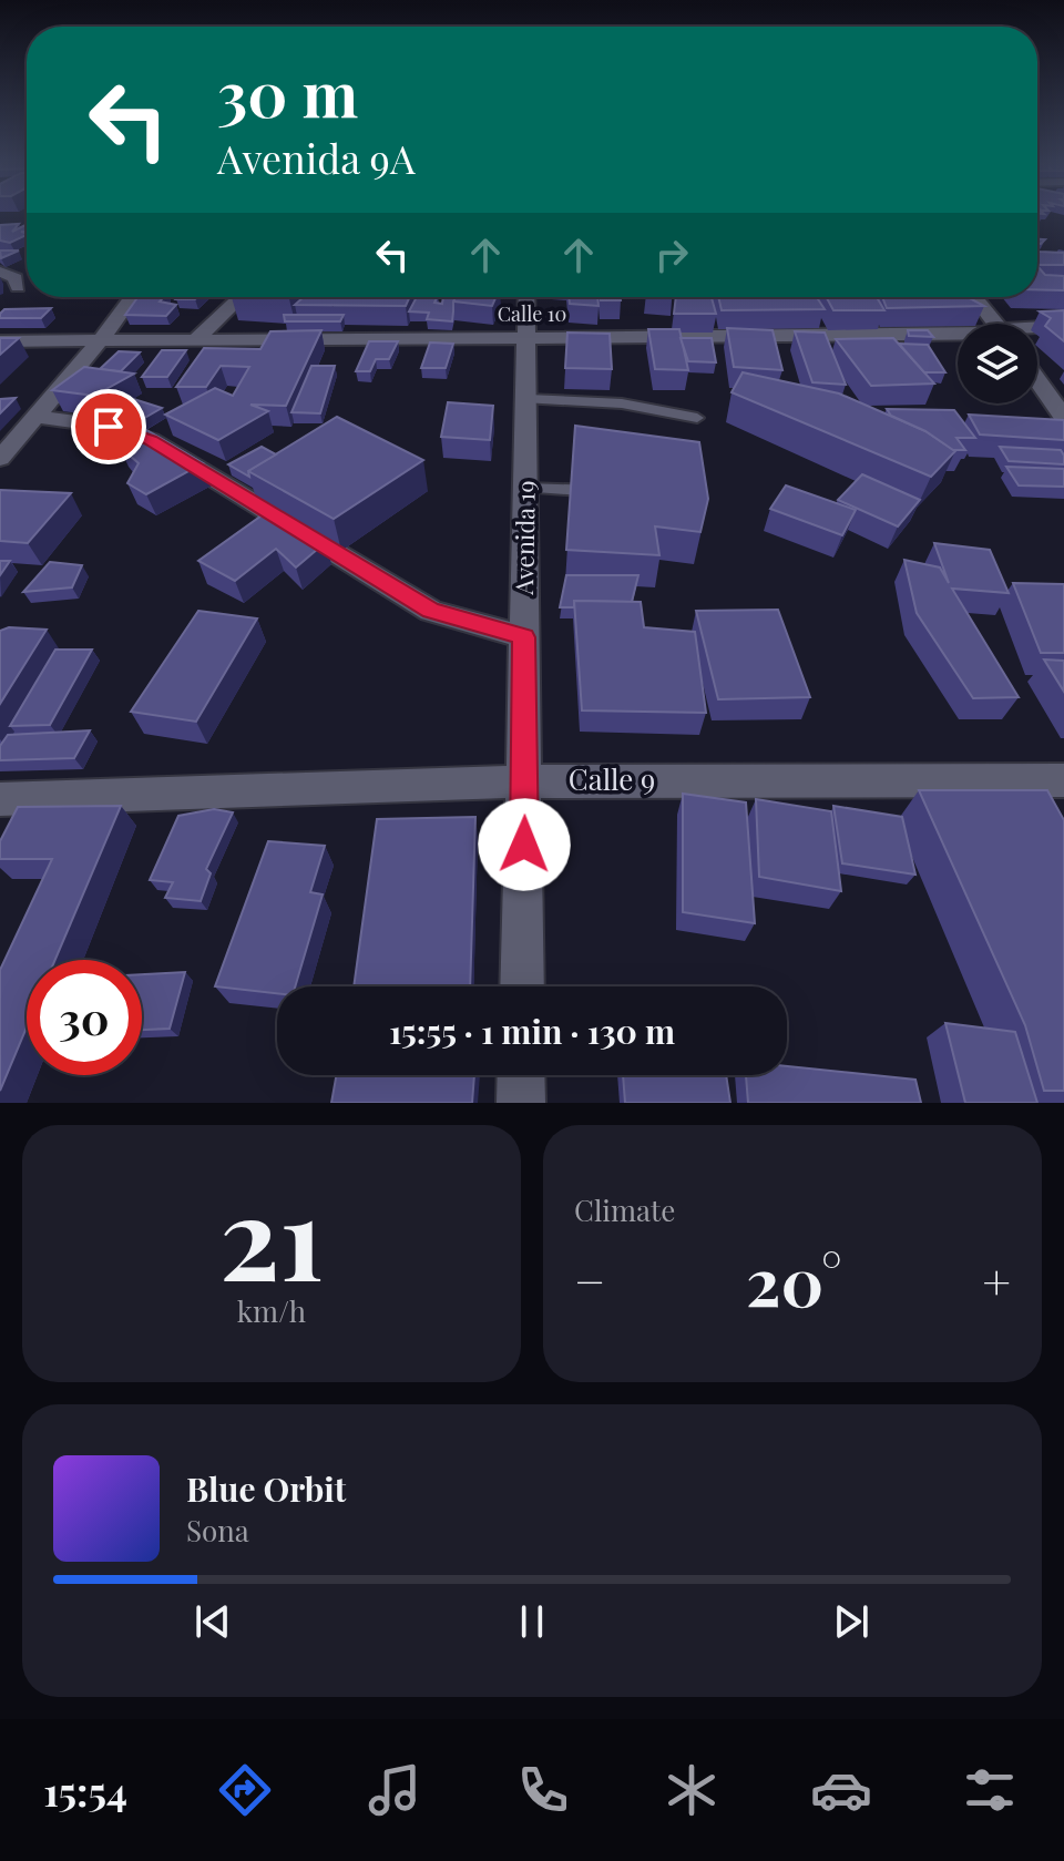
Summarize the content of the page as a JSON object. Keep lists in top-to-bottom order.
{
  "streets": {
    "street": ["Calle 10", "Avenida 19", "Calle 9"]
  },
  "crossings": [
    ["Calle 10", "Avenida 19"],
    ["Avenida 19", "Calle 9"]
  ],
  "page": {
    "turn": ["30 m", "Avenida 9A"],
    "limit": "30",
    "trip": "15:55 · 1 min · 130 m",
    "tile": [
      ["21", "km/h"],
      "Climate"
    ],
    "heat": ["−", "20°", "+"],
    "song": ["Blue Orbit", "Sona"],
    "tabs": "15:54"
  }
}
